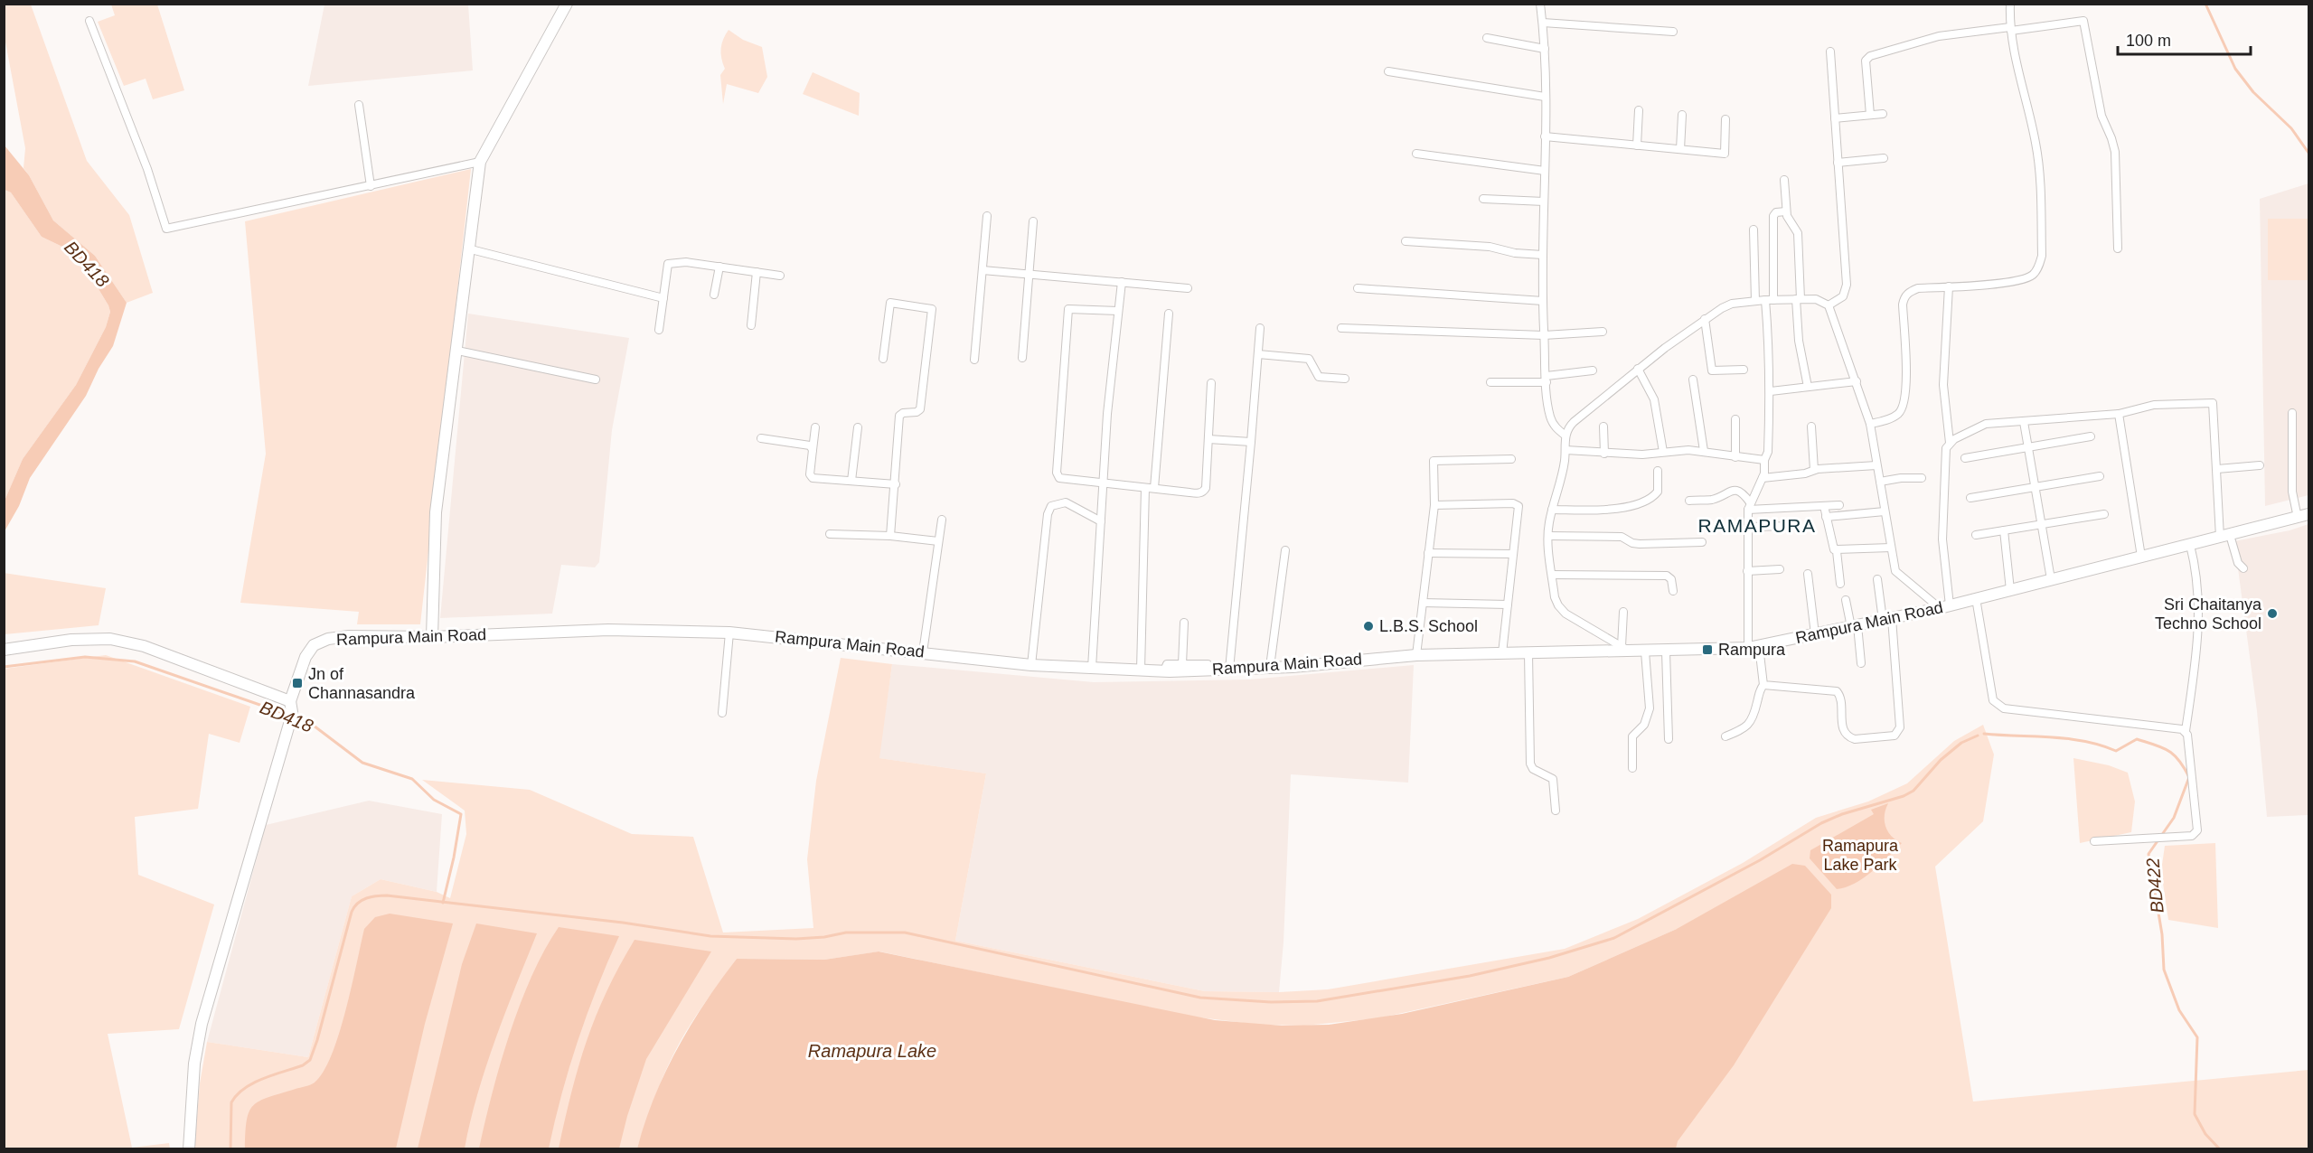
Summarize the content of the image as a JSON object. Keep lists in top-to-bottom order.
{
  "streets": {
    "main road": ["Rampura Main Road"]
  },
  "districts": ["RAMAPURA"],
  "water": ["BD418", "BD422", "Ramapura Lake"],
  "parks": ["Ramapura Lake Park"],
  "places": {
    "other": ["Sri Chaitanya Techno School", "L.B.S. School"],
    "transit": ["Rampura", "Jn of Channasandra"]
  },
  "scale_bar": "100 m"
}
